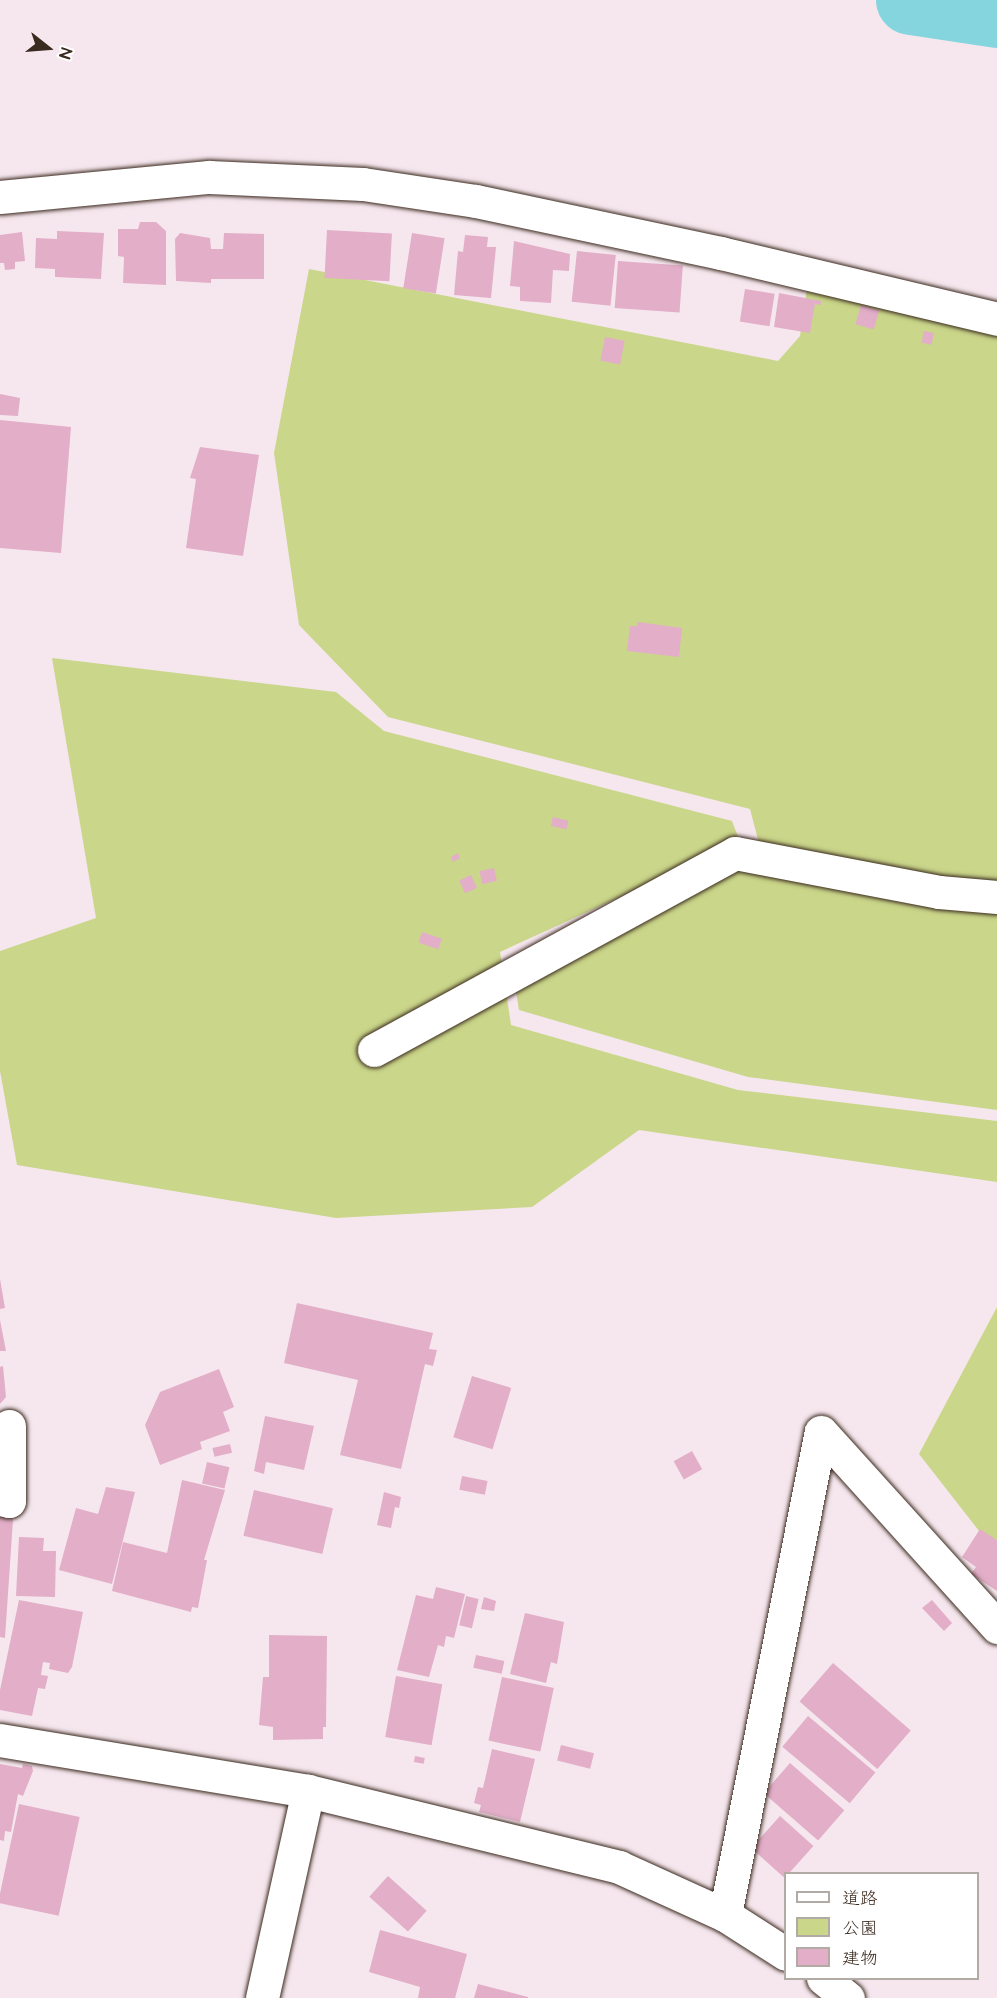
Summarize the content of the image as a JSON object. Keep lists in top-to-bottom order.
{
  "legend": ["道路", "公園", "建物"],
  "north": "right"
}
